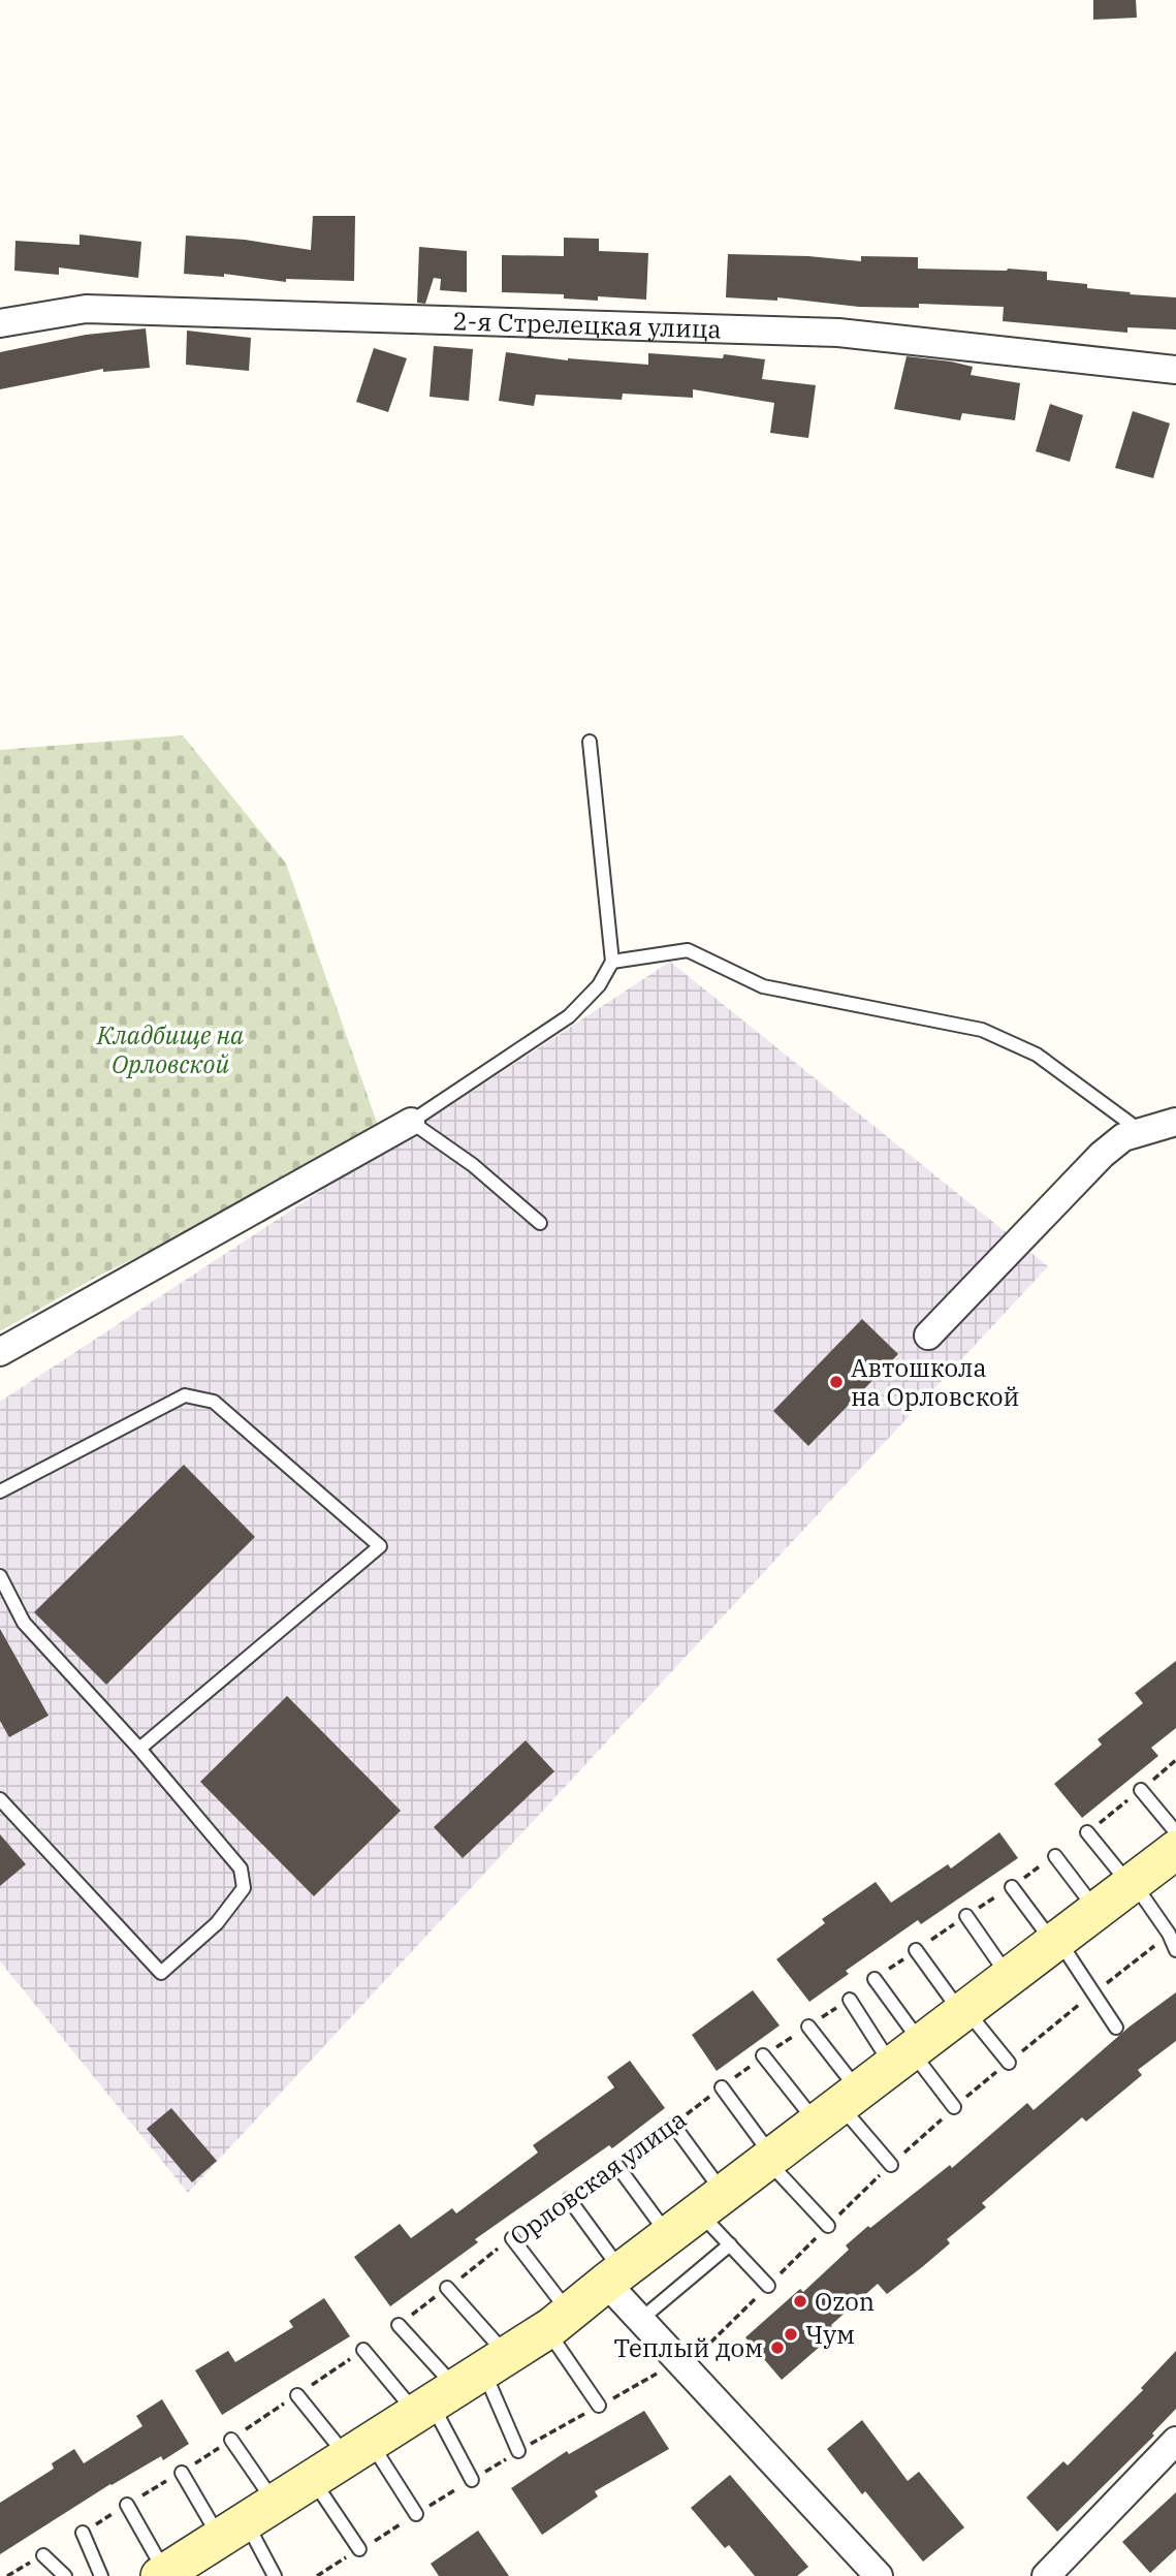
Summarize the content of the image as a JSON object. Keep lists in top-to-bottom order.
{
  "streets": {
    "street": ["2-я Стрелецкая улица"],
    "path": ["Орловская улица"]
  },
  "parks": ["Кладбище на Орловской"],
  "places": [
    "Автошкола на Орловской",
    "Ozon",
    "Чум",
    "Теплый дом"
  ]
}
